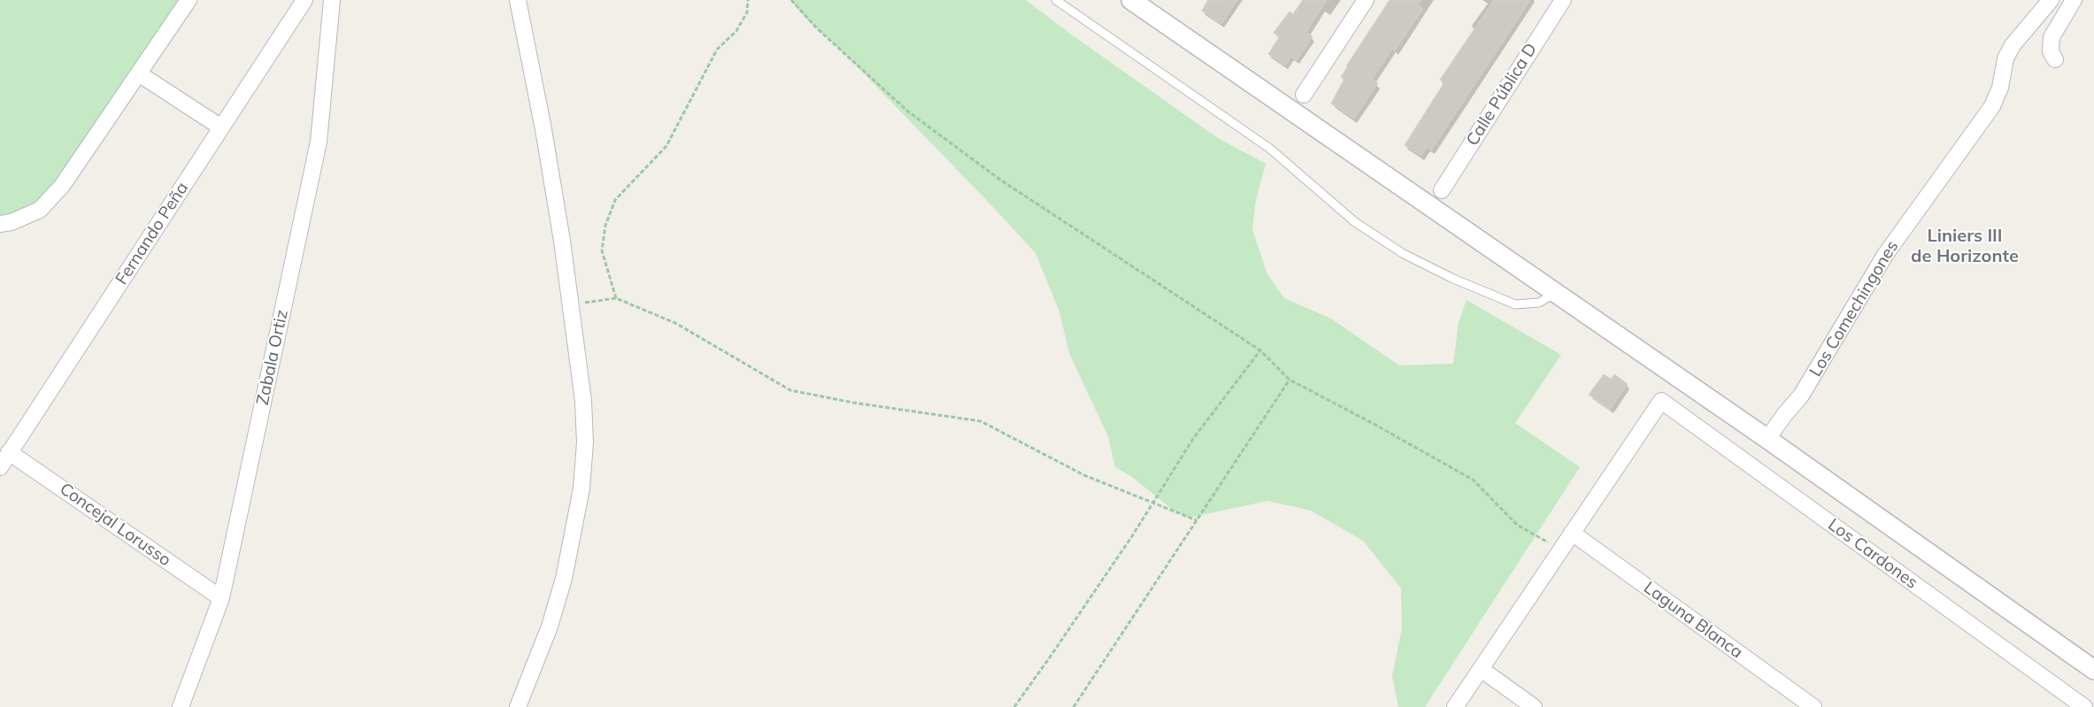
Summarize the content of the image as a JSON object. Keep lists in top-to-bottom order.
{
  "streets": {
    "street": [
      "Calle Pública D",
      "Fernando Peña",
      "Los Comechingones",
      "Zabala Ortiz",
      "Concejal Lorusso",
      "Los Cardones",
      "Laguna Blanca"
    ]
  },
  "crossings": [
    ["Fernando Peña", "Concejal Lorusso"],
    ["Zabala Ortiz", "Concejal Lorusso"],
    ["Los Cardones", "Laguna Blanca"]
  ],
  "districts": ["Liniers III de Horizonte"]
}
